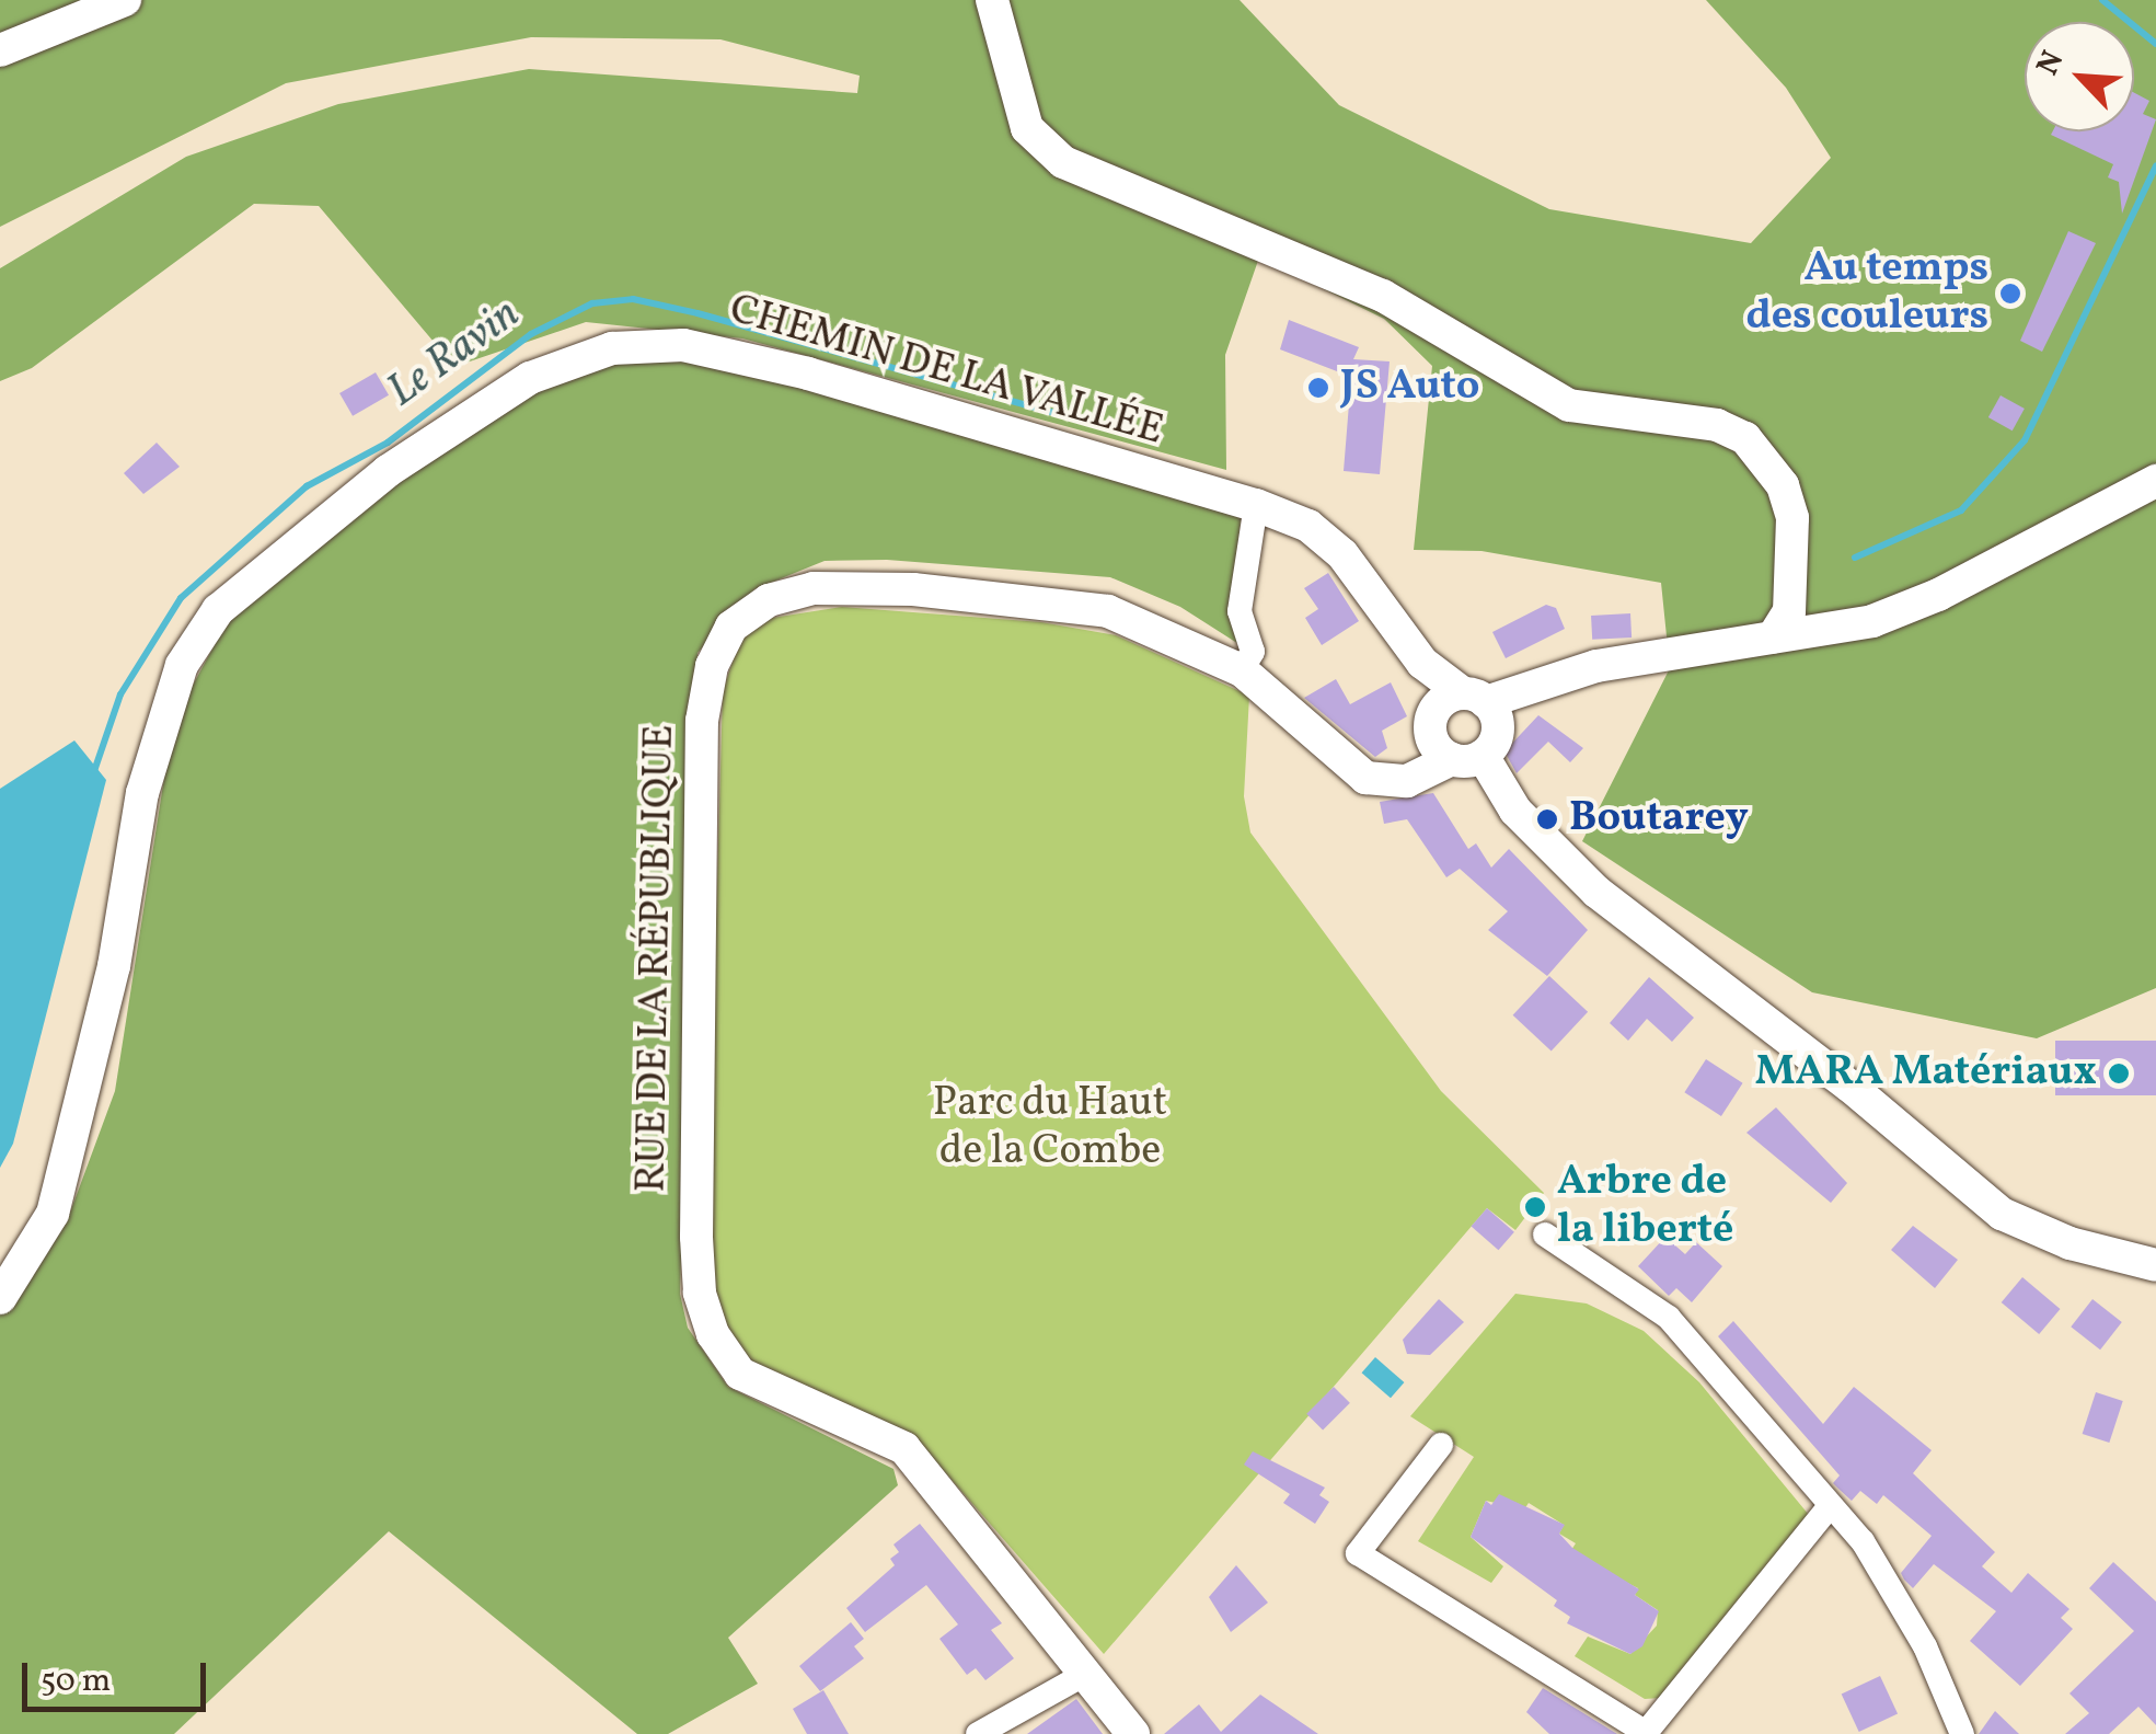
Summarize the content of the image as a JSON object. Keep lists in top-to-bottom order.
{
  "streets": {
    "main road": ["CHEMIN DE LA VALLÉE", "RUE DE LA RÉPUBLIQUE"]
  },
  "water": ["Le Ravin"],
  "parks": ["Parc du Haut de la Combe"],
  "places": [
    "Au temps des couleurs",
    "JS Auto",
    "Boutarey",
    "MARA Matériaux",
    "Arbre de la liberté"
  ],
  "scale_bar": "50 m",
  "north": "top left"
}
